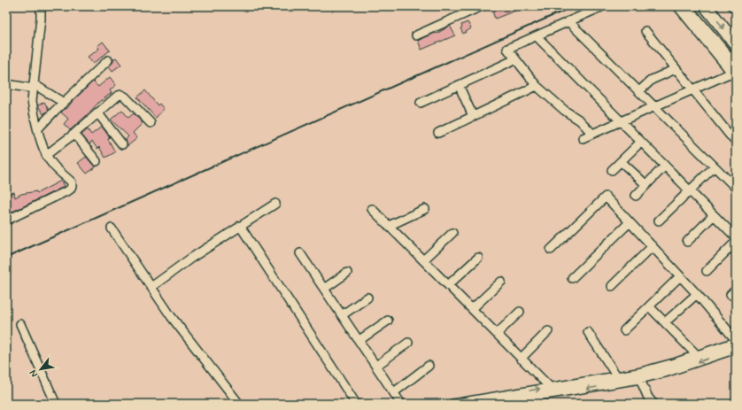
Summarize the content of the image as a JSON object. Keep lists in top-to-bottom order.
{
  "north": "bottom left"
}
